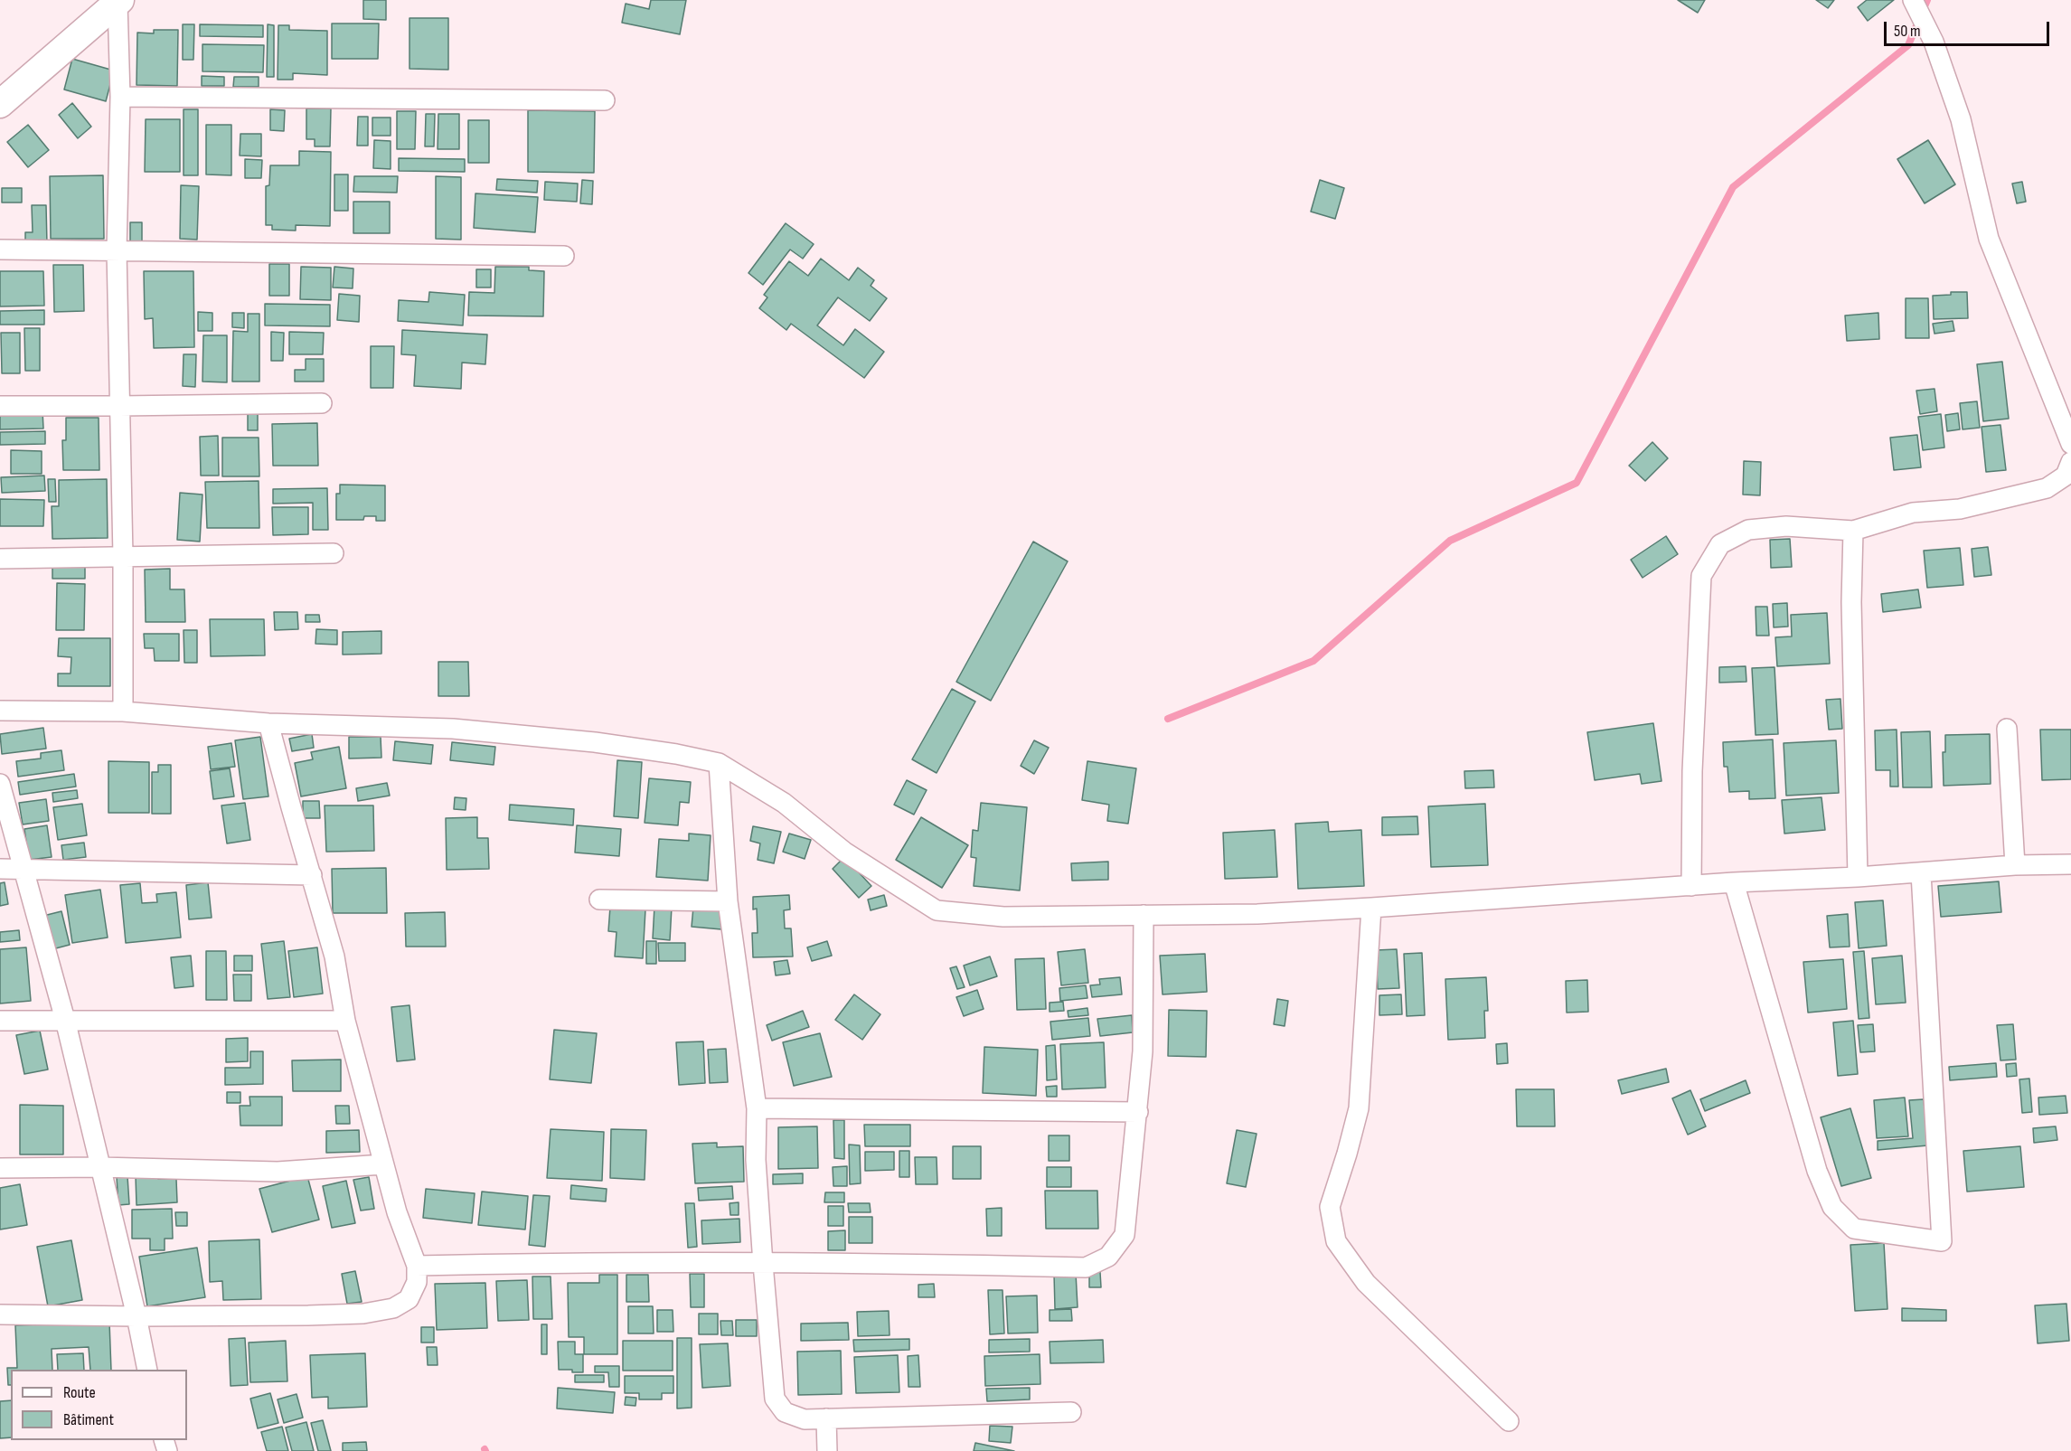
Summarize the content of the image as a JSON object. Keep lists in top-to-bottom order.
{
  "legend": ["Route", "Bâtiment"],
  "scale_bar": "50 m"
}
